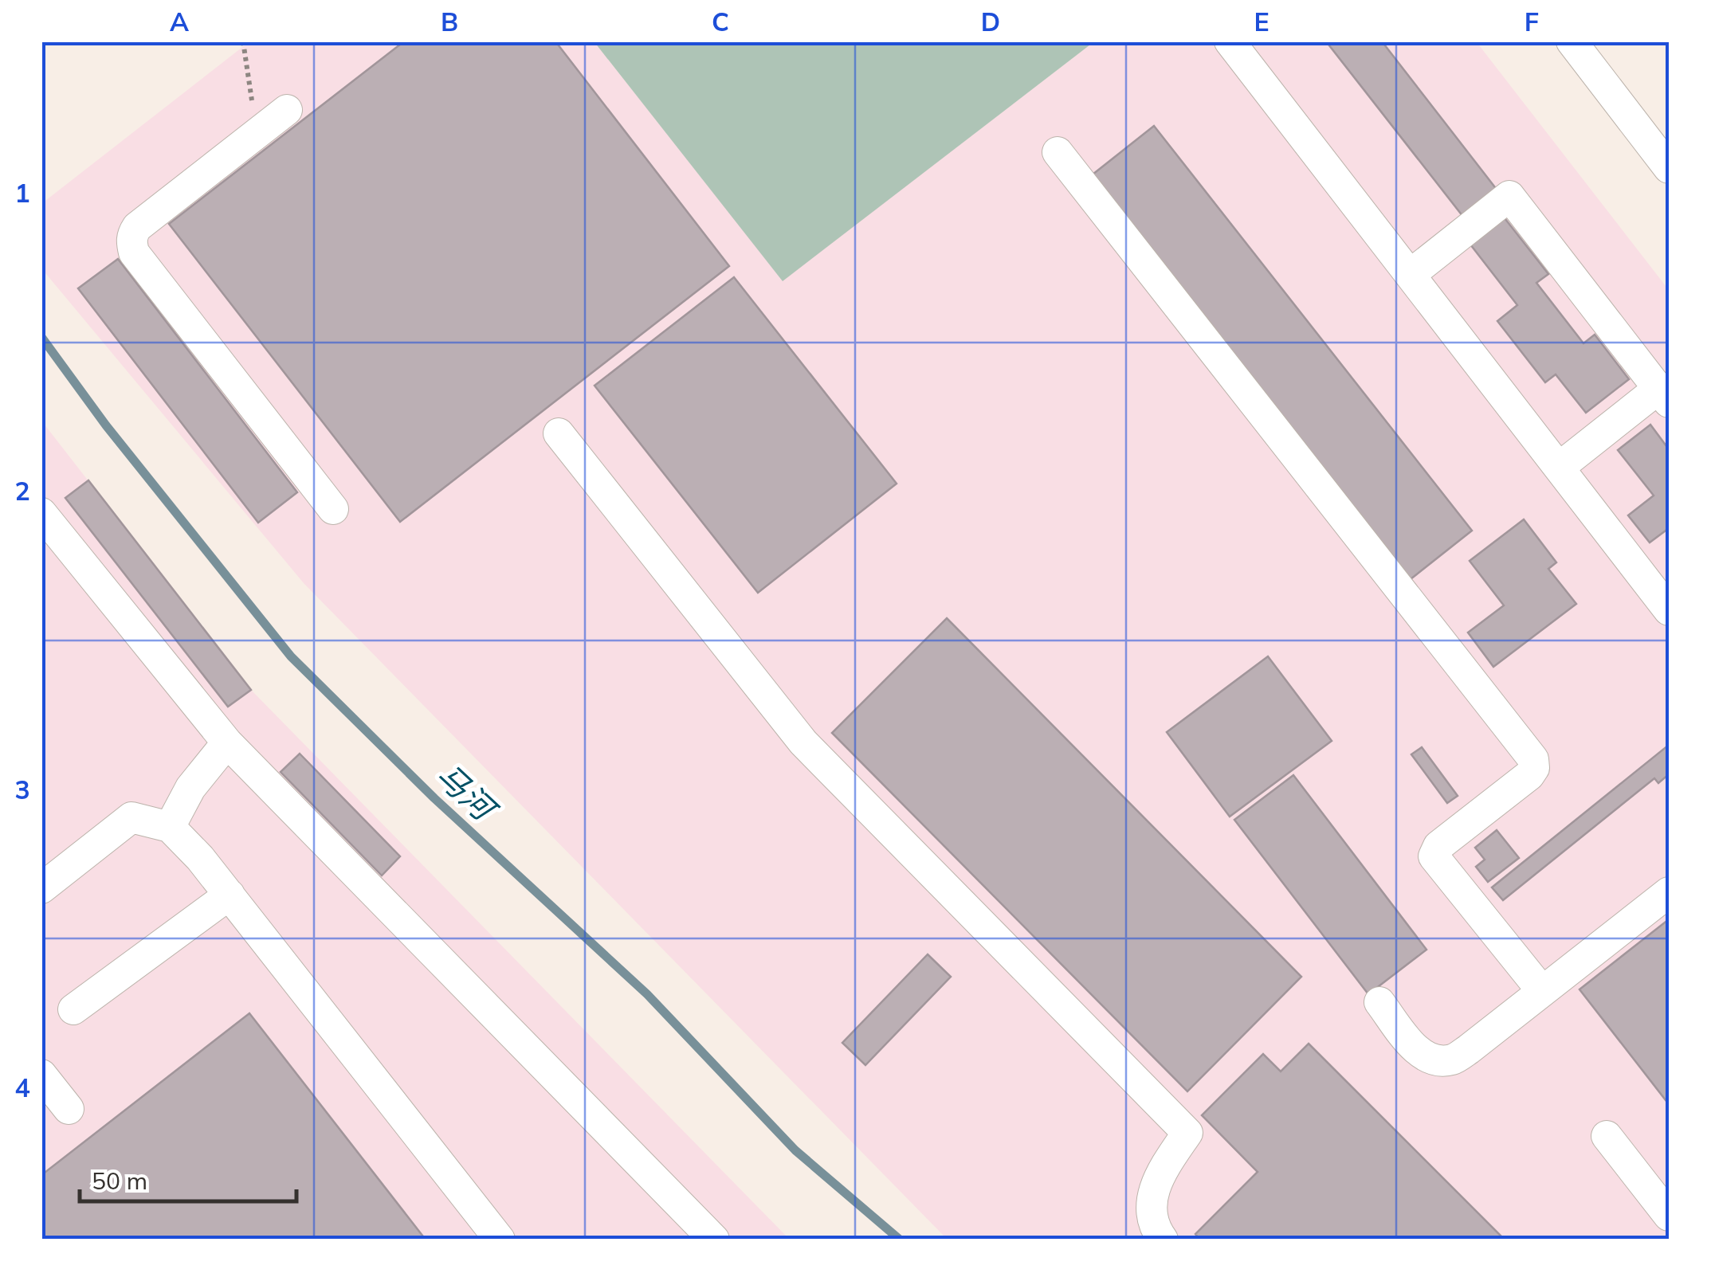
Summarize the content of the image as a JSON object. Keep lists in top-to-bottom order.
{
  "water": ["马河"],
  "scale_bar": "50 m",
  "grid": {
    "columns": [
      "A",
      "B",
      "C",
      "D",
      "E",
      "F"
    ],
    "rows": [
      "1",
      "2",
      "3",
      "4"
    ]
  }
}
